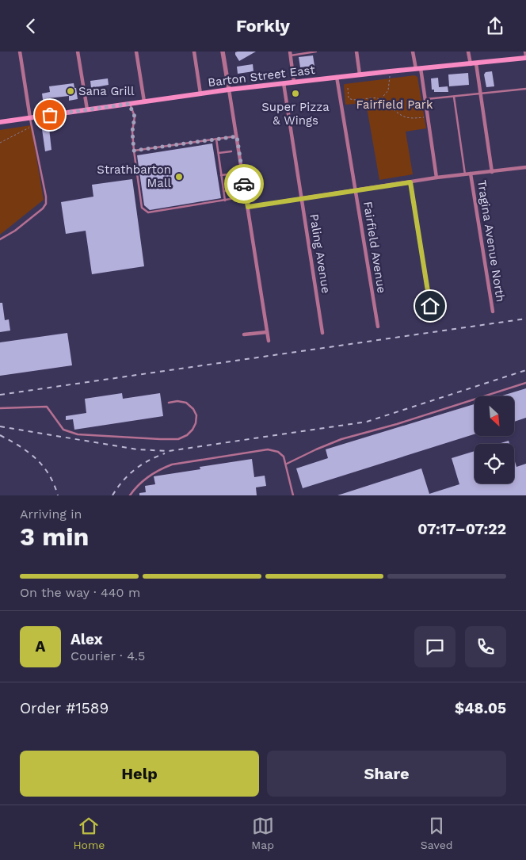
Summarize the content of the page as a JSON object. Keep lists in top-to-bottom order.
{
  "streets": {
    "main road": ["Barton Street East"],
    "street": ["Tragina Avenue North", "Fairfield Avenue", "Paling Avenue"]
  },
  "crossings": [
    ["Barton Street East", "Tragina Avenue North"],
    ["Barton Street East", "Fairfield Avenue"],
    ["Barton Street East", "Paling Avenue"]
  ],
  "parks": ["Fairfield Park"],
  "places": ["Sana Grill", "Super Pizza & Wings", "Strathbarton Mall"],
  "north": "bottom right",
  "page": {
    "header": "Forkly",
    "heading": ["3 min", "Arriving in", "07:17–07:22"],
    "panel": [
      "Alex",
      "Courier · 4.5",
      "Order #1589",
      "$48.05"
    ],
    "bar": "On the way · 440 m",
    "round": "A",
    "buttons": ["Help", "Share"],
    "tabs": ["Home", "Map", "Saved"]
  }
}
